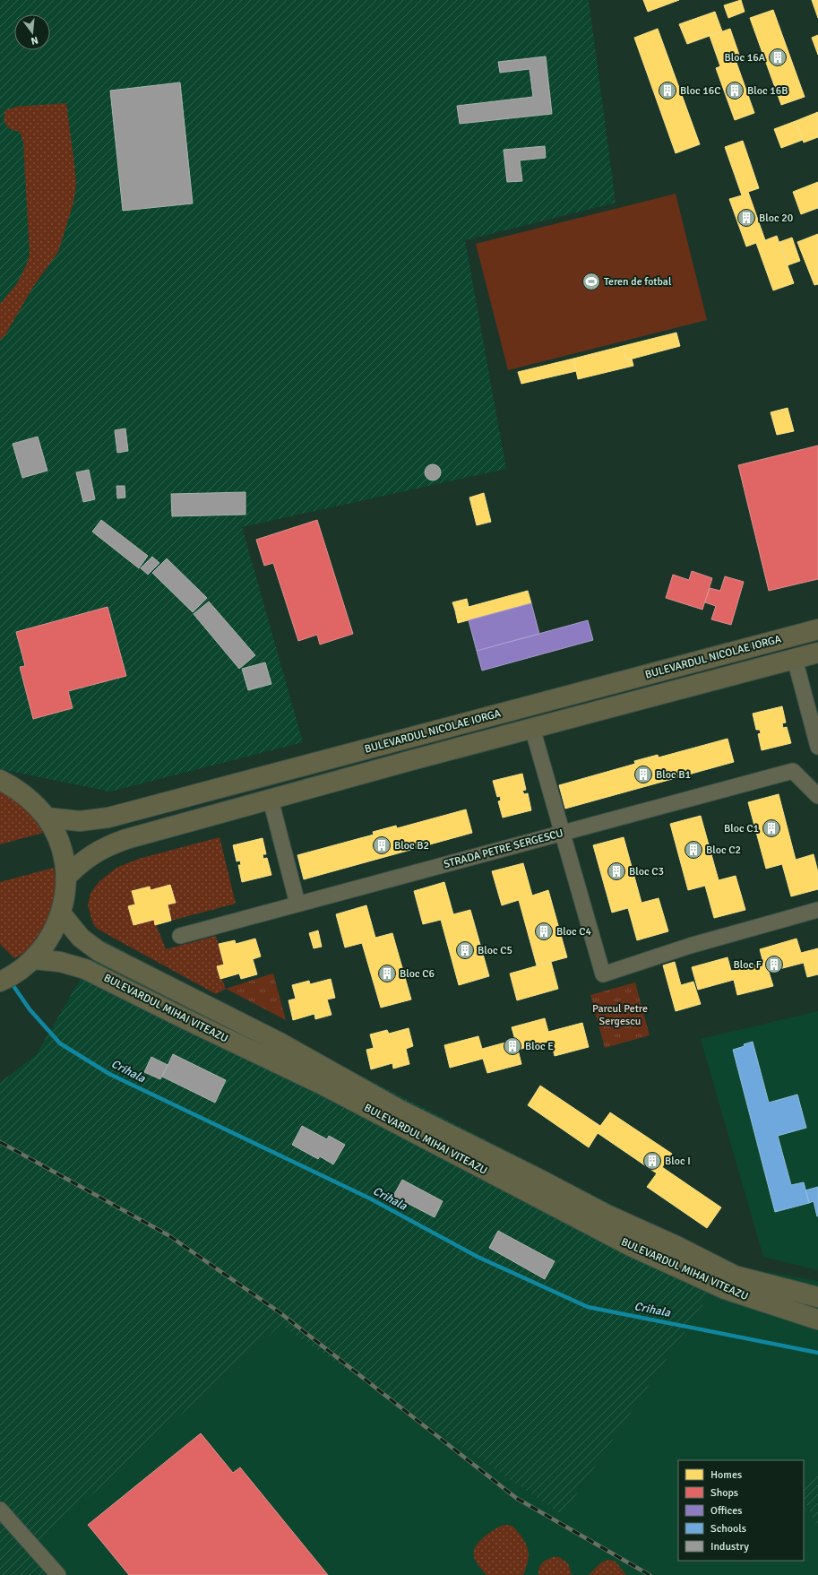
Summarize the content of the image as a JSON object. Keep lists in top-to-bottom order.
{
  "streets": {
    "main road": ["BULEVARDUL NICOLAE IORGA", "BULEVARDUL MIHAI VITEAZU"],
    "street": ["STRADA PETRE SERGESCU"]
  },
  "water": ["Crihala"],
  "parks": ["Parcul Petre Sergescu"],
  "places": {
    "building": [
      "Bloc 16A",
      "Bloc 16C",
      "Bloc 16B",
      "Bloc 20",
      "Bloc B1",
      "Bloc C1",
      "Bloc B2",
      "Bloc C2",
      "Bloc C3",
      "Bloc C4",
      "Bloc C5",
      "Bloc F",
      "Bloc C6",
      "Bloc E",
      "Bloc I"
    ],
    "sports": ["Teren de fotbal"]
  },
  "legend": [
    "Homes",
    "Shops",
    "Offices",
    "Schools",
    "Industry"
  ],
  "north": "bottom"
}
